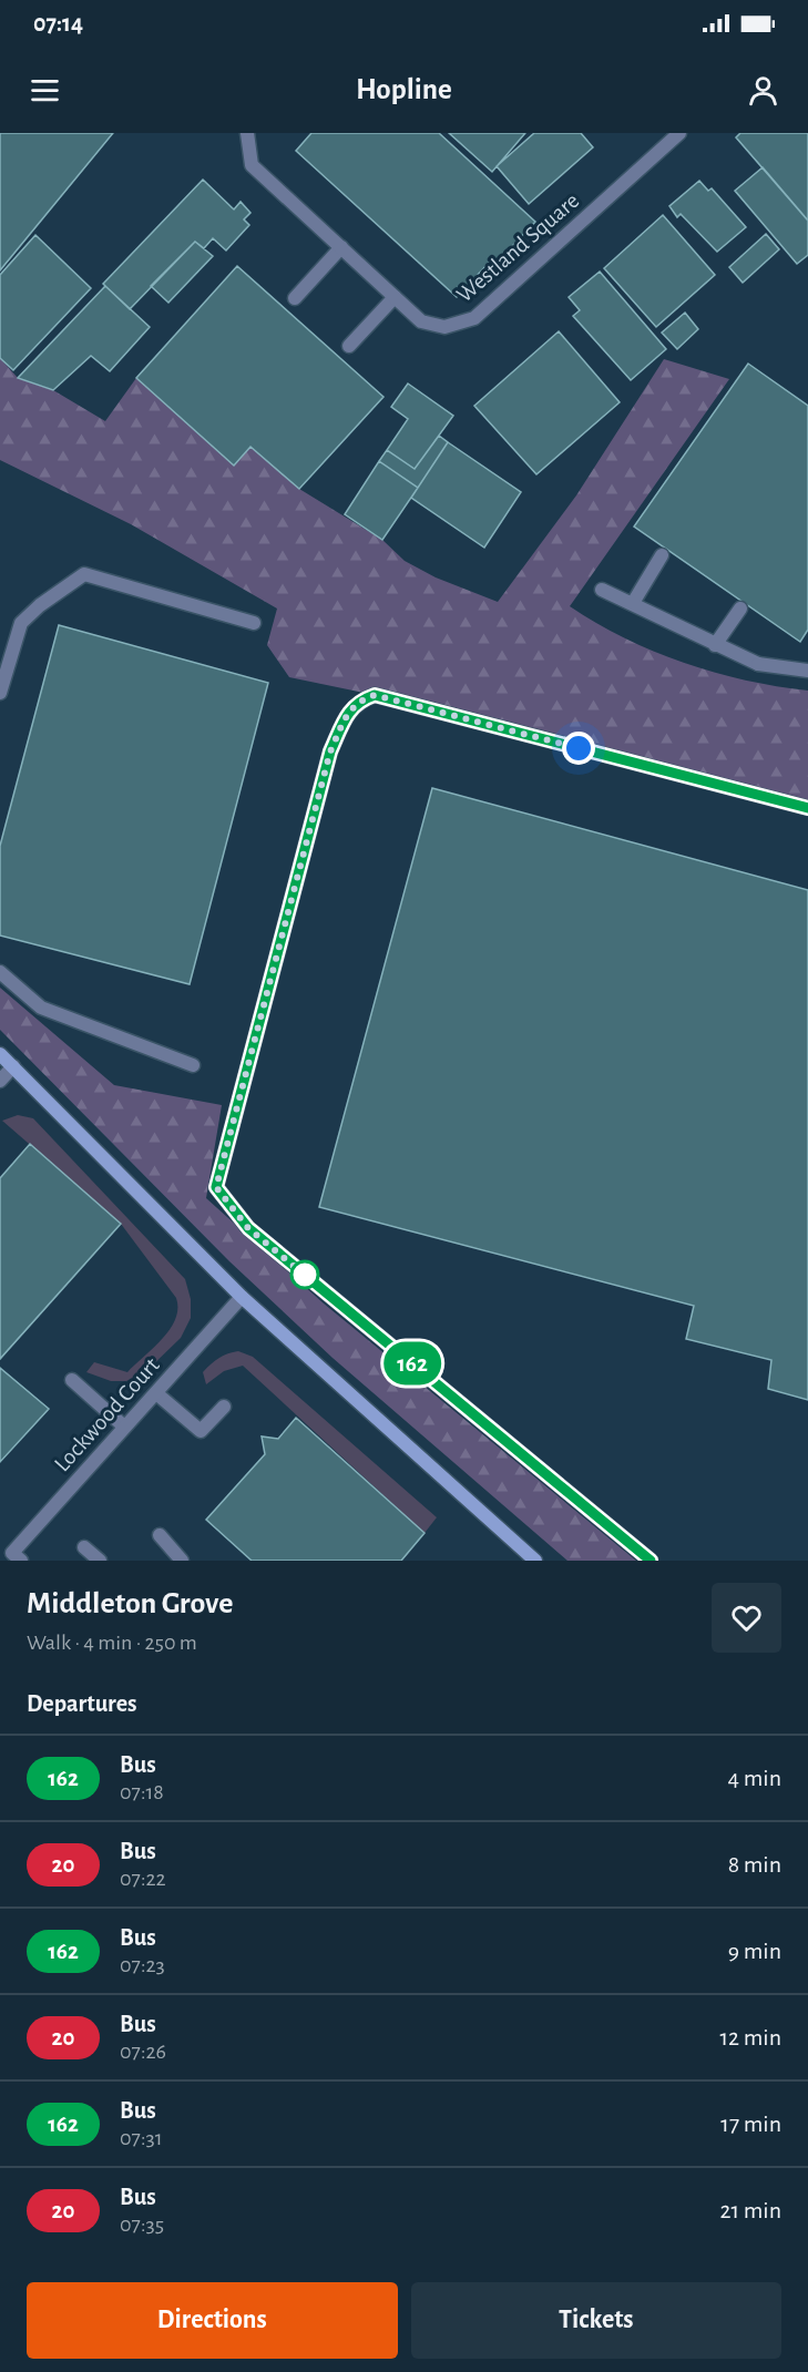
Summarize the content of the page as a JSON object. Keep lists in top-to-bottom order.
{
  "streets": {
    "street": ["Westland Square", "Lockwood Court"]
  },
  "lines": ["bus line 162"],
  "page": {
    "status": "07:14",
    "header": "Hopline",
    "on_map": "162",
    "heading": [
      ["Middleton Grove", "Walk · 4 min · 250 m"],
      "Departures"
    ],
    "list": [
      {
        "mark": "162",
        "name": "Bus",
        "note": "07:18",
        "value": "4 min"
      },
      {
        "mark": "20",
        "name": "Bus",
        "note": "07:22",
        "value": "8 min"
      },
      {
        "mark": "162",
        "name": "Bus",
        "note": "07:23",
        "value": "9 min"
      },
      {
        "mark": "20",
        "name": "Bus",
        "note": "07:26",
        "value": "12 min"
      },
      {
        "mark": "162",
        "name": "Bus",
        "note": "07:31",
        "value": "17 min"
      },
      {
        "mark": "20",
        "name": "Bus",
        "note": "07:35",
        "value": "21 min"
      }
    ],
    "buttons": ["Directions", "Tickets"]
  }
}
